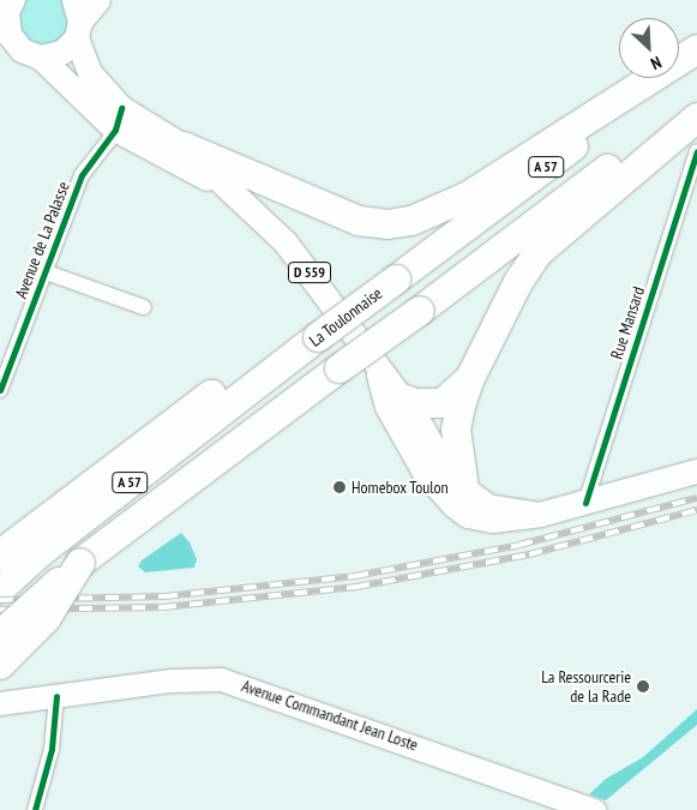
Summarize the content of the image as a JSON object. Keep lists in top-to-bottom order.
{
  "streets": {
    "highway": ["A 57", "La Toulonnaise"],
    "main road": ["D 559", "Avenue Commandant Jean Loste"],
    "street": ["Avenue de La Palasse", "Rue Mansard"]
  },
  "crossings": [
    ["Avenue de La Palasse", "D 559"],
    ["D 559", "Rue Mansard"]
  ],
  "places": ["Homebox Toulon", "La Ressourcerie de la Rade"],
  "north": "bottom right"
}
